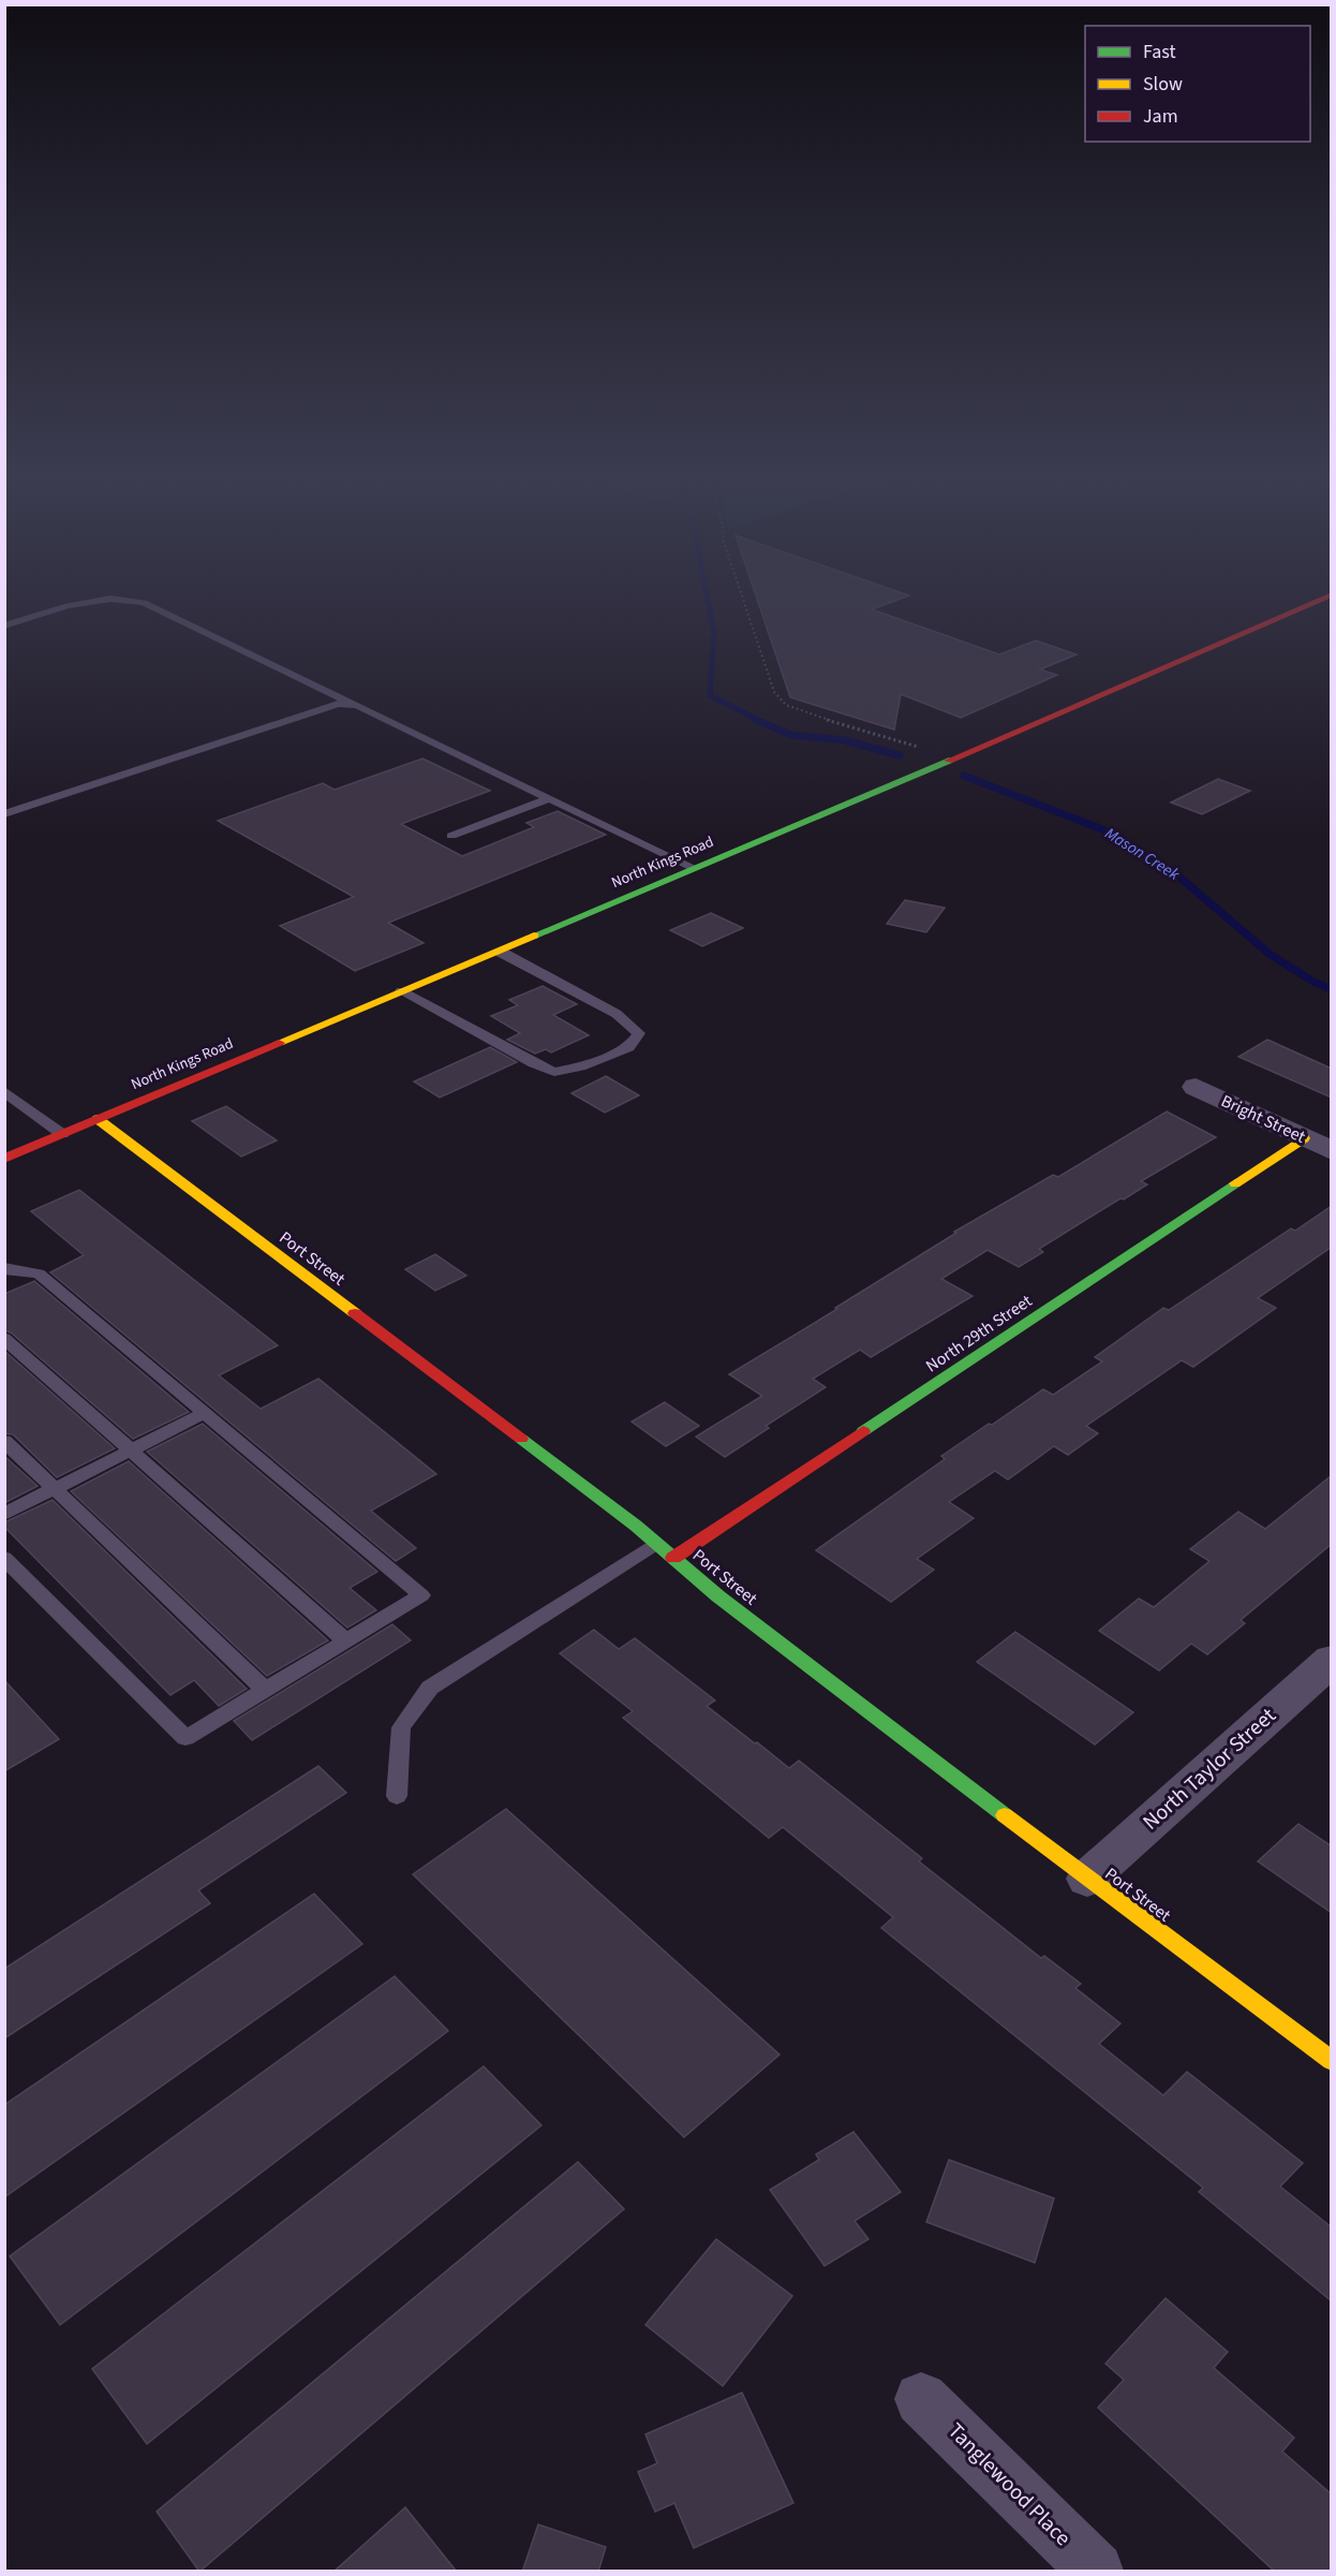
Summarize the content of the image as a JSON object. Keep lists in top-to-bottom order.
{
  "streets": {
    "street": [
      "North Kings Road",
      "Bright Street",
      "Port Street",
      "North 29th Street",
      "North Taylor Street",
      "Tanglewood Place"
    ]
  },
  "crossings": [
    ["North Kings Road", "Port Street"],
    ["Bright Street", "North 29th Street"],
    ["Port Street", "North 29th Street"],
    ["Port Street", "North Taylor Street"]
  ],
  "water": ["Mason Creek"],
  "legend": ["Fast", "Slow", "Jam"]
}
